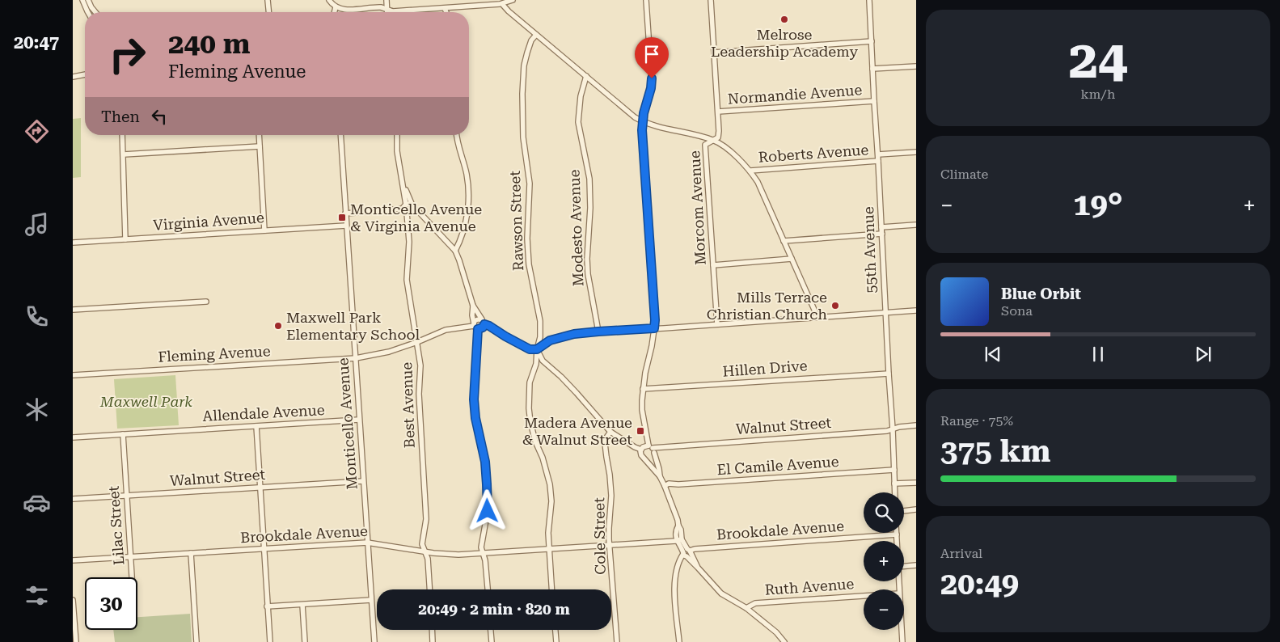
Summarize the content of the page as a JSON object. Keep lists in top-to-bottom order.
{
  "streets": {
    "street": [
      "Normandie Avenue",
      "Roberts Avenue",
      "Morcom Avenue",
      "Rawson Street",
      "Virginia Avenue",
      "Modesto Avenue",
      "55th Avenue",
      "Fleming Avenue",
      "Hillen Drive",
      "Best Avenue",
      "Allendale Avenue",
      "Monticello Avenue",
      "Walnut Street",
      "El Camile Avenue",
      "Lilac Street",
      "Brookdale Avenue",
      "Cole Street",
      "Ruth Avenue"
    ]
  },
  "crossings": [
    ["Normandie Avenue", "Morcom Avenue"],
    ["Normandie Avenue", "55th Avenue"],
    ["Roberts Avenue", "55th Avenue"],
    ["Rawson Street", "Brookdale Avenue"],
    ["Virginia Avenue", "Monticello Avenue"],
    ["55th Avenue", "Hillen Drive"],
    ["55th Avenue", "Walnut Street"],
    ["55th Avenue", "El Camile Avenue"],
    ["Fleming Avenue", "Best Avenue"],
    ["Fleming Avenue", "Monticello Avenue"],
    ["Best Avenue", "Brookdale Avenue"],
    ["Allendale Avenue", "Monticello Avenue"],
    ["Allendale Avenue", "Lilac Street"],
    ["Monticello Avenue", "Walnut Street"],
    ["Monticello Avenue", "Brookdale Avenue"],
    ["Walnut Street", "Lilac Street"],
    ["Lilac Street", "Brookdale Avenue"],
    ["Brookdale Avenue", "Cole Street"]
  ],
  "parks": ["Maxwell Park"],
  "places": {
    "other": ["Melrose Leadership Academy", "Mills Terrace Christian Church", "Maxwell Park Elementary School"],
    "transit": ["Monticello Avenue & Virginia Avenue", "Madera Avenue & Walnut Street"]
  },
  "page": {
    "tabs": "20:47",
    "tile": [
      ["24", "km/h"],
      "Climate",
      ["Range · 75%", "375 km"],
      ["Arrival", "20:49"]
    ],
    "turn": ["240 m", "Fleming Avenue"],
    "then": "Then",
    "heat": ["−", "19°", "+"],
    "song": ["Blue Orbit", "Sona"],
    "map_buttons": ["+", "−"],
    "limit": "30",
    "trip": "20:49 · 2 min · 820 m"
  }
}
